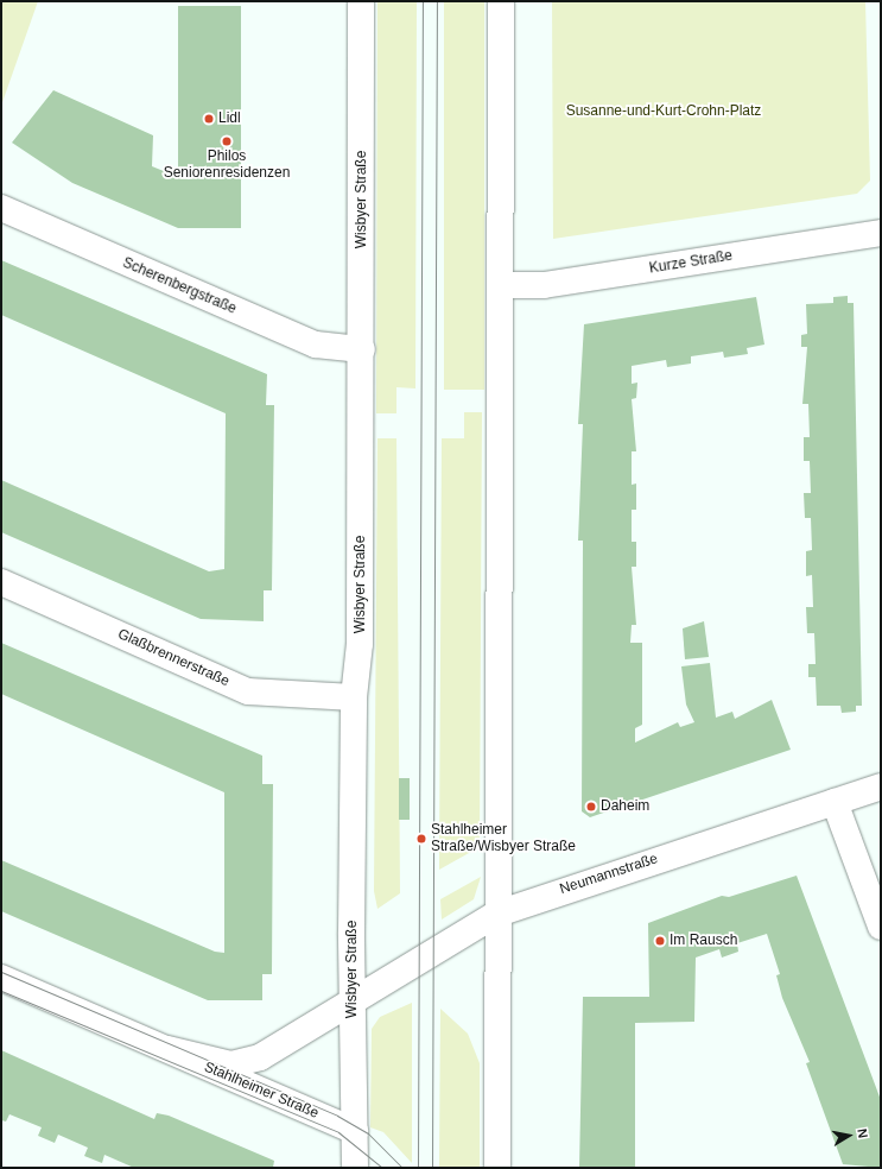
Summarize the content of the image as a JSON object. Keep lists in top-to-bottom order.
{
  "streets": {
    "street": [
      "Wisbyer Straße",
      "Kurze Straße",
      "Scherenbergstraße",
      "Glaßbrennerstraße",
      "Neumannstraße",
      "Stahlheimer Straße"
    ]
  },
  "crossings": [
    ["Wisbyer Straße", "Scherenbergstraße"],
    ["Wisbyer Straße", "Glaßbrennerstraße"],
    ["Wisbyer Straße", "Neumannstraße"],
    ["Wisbyer Straße", "Stahlheimer Straße"],
    ["Neumannstraße", "Stahlheimer Straße"]
  ],
  "parks": ["Susanne-und-Kurt-Crohn-Platz"],
  "places": [
    "Lidl",
    "Philos Seniorenresidenzen",
    "Daheim",
    "Stahlheimer Straße/Wisbyer Straße",
    "Im Rausch"
  ],
  "north": "right"
}
